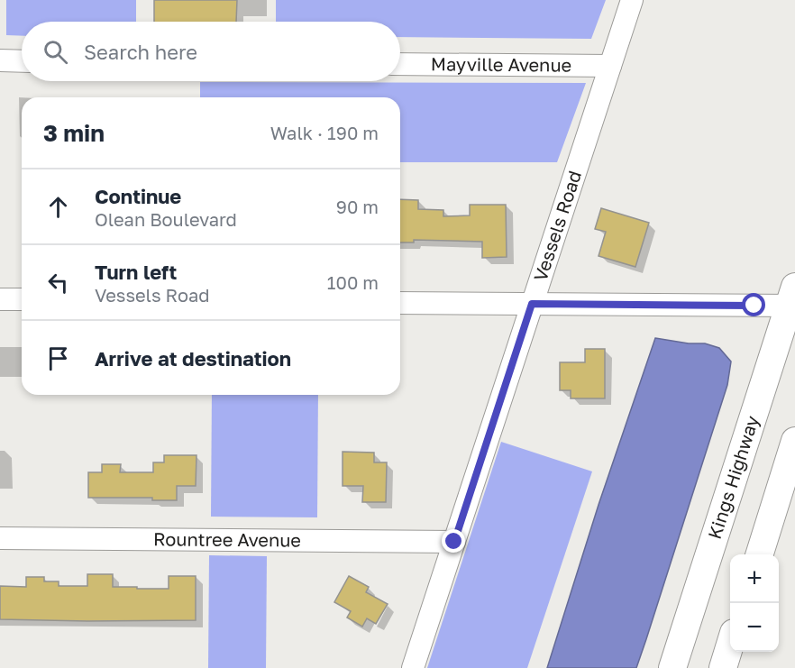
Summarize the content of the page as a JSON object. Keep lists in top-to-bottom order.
{
  "streets": {
    "main road": ["Kings Highway"],
    "street": ["Mayville Avenue", "Vessels Road", "Rountree Avenue"]
  },
  "crossings": [
    ["Mayville Avenue", "Vessels Road"],
    ["Vessels Road", "Rountree Avenue"]
  ],
  "page": {
    "search": "Search here",
    "heading": ["3 min", "Walk · 190 m"],
    "list": [
      ["Continue", "Olean Boulevard", "90 m"],
      ["Turn left", "Vessels Road", "100 m"],
      "Arrive at destination"
    ],
    "map_buttons": ["+", "−"]
  }
}
